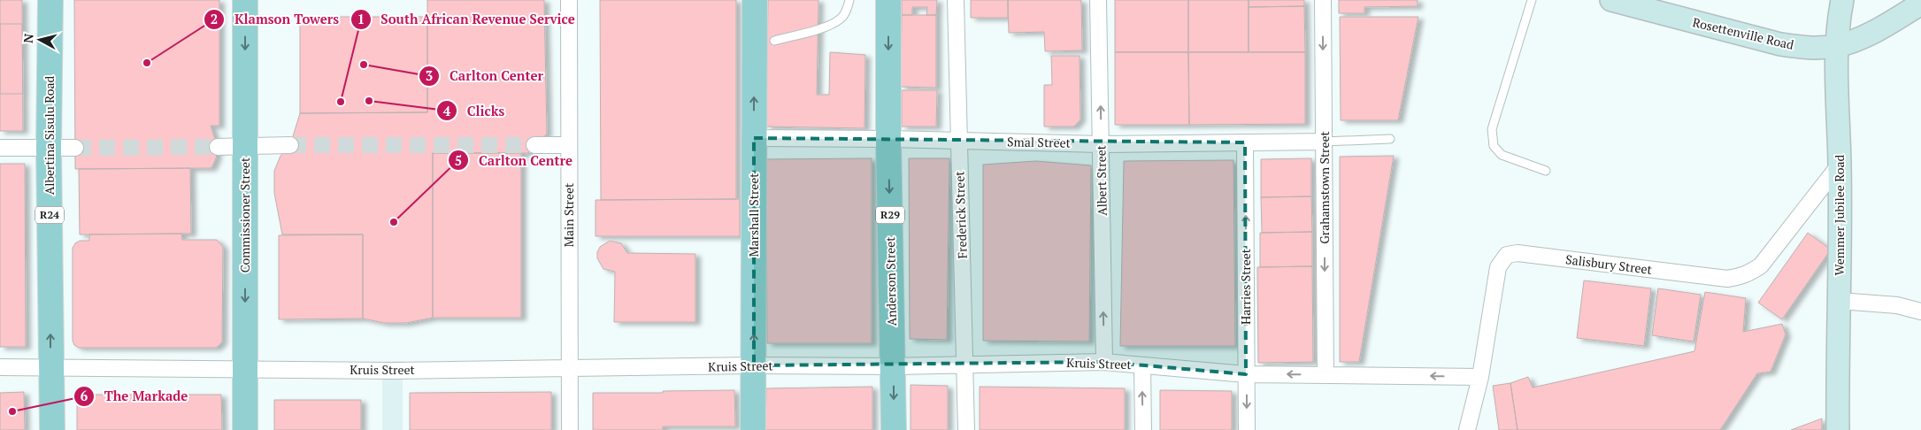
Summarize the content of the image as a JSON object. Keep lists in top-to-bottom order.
{
  "streets": {
    "main road": [
      "Albertina Sisulu Road",
      "R24",
      "Commissioner Street",
      "Marshall Street",
      "R29",
      "Anderson Street"
    ],
    "street": [
      "Rosettenville Road",
      "Smal Street",
      "Albert Street",
      "Grahamstown Street",
      "Main Street",
      "Frederick Street",
      "Wemmer Jubilee Road",
      "Salisbury Street",
      "Harries Street",
      "Kruis Street"
    ]
  },
  "crossings": [
    ["Rosettenville Road", "Wemmer Jubilee Road"],
    ["Albertina Sisulu Road", "Kruis Street"],
    ["Smal Street", "Albert Street"],
    ["Smal Street", "Grahamstown Street"],
    ["Smal Street", "Marshall Street"],
    ["Smal Street", "Frederick Street"],
    ["Smal Street", "Anderson Street"],
    ["Smal Street", "Harries Street"],
    ["Albert Street", "Kruis Street"],
    ["Grahamstown Street", "Kruis Street"],
    ["Commissioner Street", "Kruis Street"],
    ["Main Street", "Kruis Street"],
    ["Marshall Street", "Kruis Street"],
    ["Frederick Street", "Kruis Street"],
    ["Wemmer Jubilee Road", "Salisbury Street"],
    ["Salisbury Street", "Kruis Street"],
    ["Anderson Street", "Kruis Street"],
    ["Harries Street", "Kruis Street"]
  ],
  "one_way": [
    "Albertina Sisulu Road",
    "Albert Street",
    "Grahamstown Street",
    "Commissioner Street",
    "Marshall Street",
    "Anderson Street"
  ],
  "places": [
    "Klamson Towers",
    "Carlton Center",
    "Clicks",
    "South African Revenue Service",
    "Carlton Centre",
    "The Markade"
  ],
  "north": "left"
}
